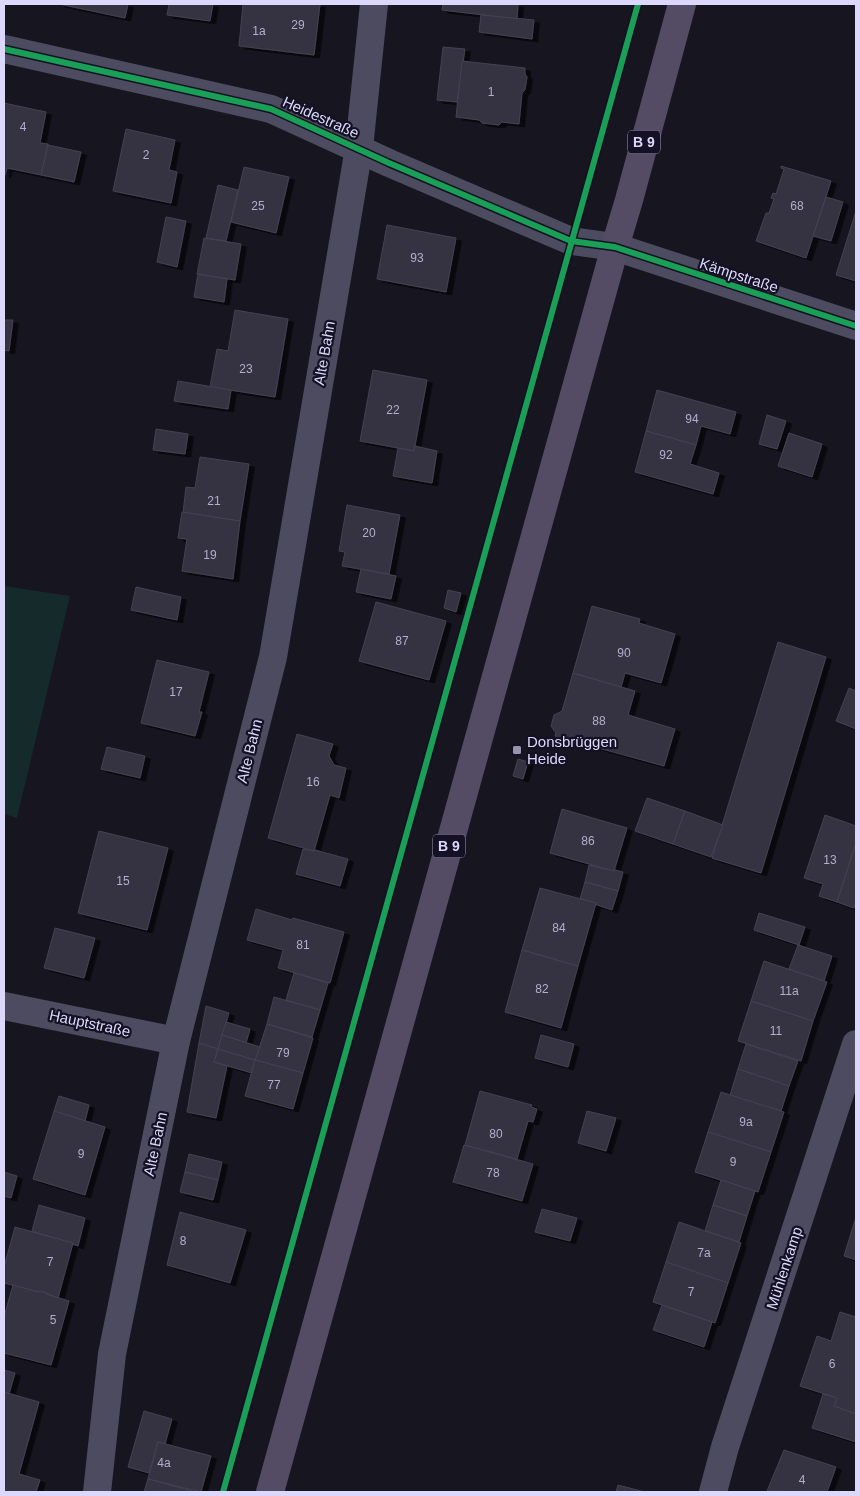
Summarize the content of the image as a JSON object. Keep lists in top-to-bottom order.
{
  "streets": {
    "main road": ["B 9"],
    "street": [
      "Heidestraße",
      "Kämpstraße",
      "Alte Bahn",
      "Hauptstraße",
      "Mühlenkamp"
    ]
  },
  "crossings": [
    ["Heidestraße", "B 9"],
    ["Heidestraße", "Kämpstraße"],
    ["Heidestraße", "Alte Bahn"],
    ["B 9", "Kämpstraße"],
    ["Alte Bahn", "Hauptstraße"]
  ],
  "places": {
    "transit": ["Donsbrüggen Heide"]
  },
  "house_numbers": [
    "29",
    "1a",
    "1",
    "4",
    "2",
    "25",
    "68",
    "93",
    "23",
    "22",
    "94",
    "92",
    "21",
    "20",
    "19",
    "87",
    "90",
    "17",
    "88",
    "16",
    "86",
    "13",
    "15",
    "84",
    "81",
    "82",
    "11a",
    "11",
    "79",
    "77",
    "9a",
    "80",
    "9",
    "9",
    "78",
    "8",
    "7a",
    "7",
    "7",
    "5",
    "6",
    "4a",
    "4"
  ]
}
